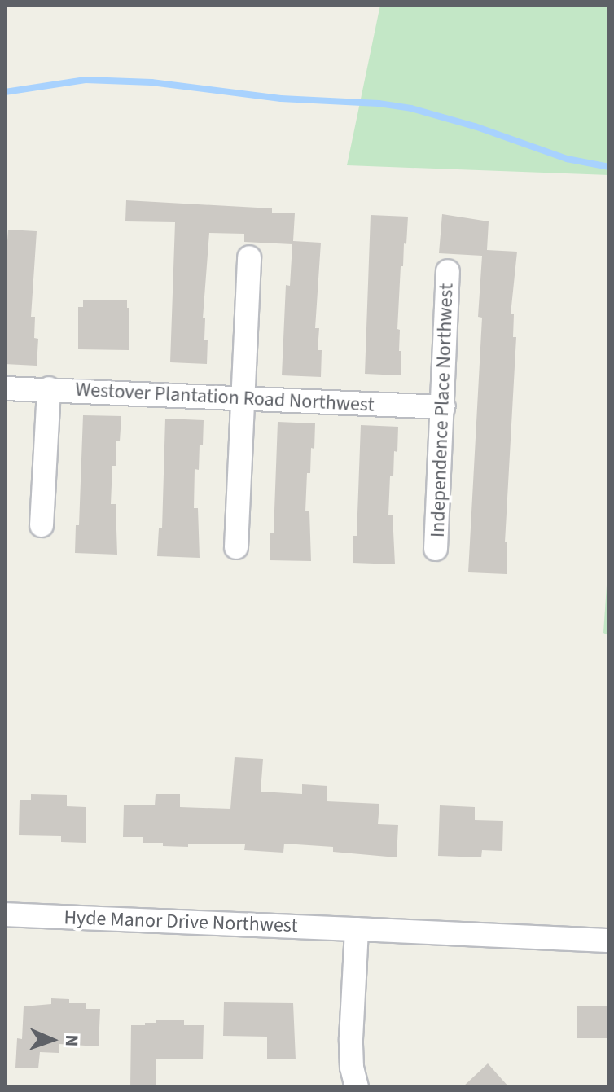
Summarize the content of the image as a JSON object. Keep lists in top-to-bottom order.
{
  "streets": {
    "street": ["Westover Plantation Road Northwest", "Independence Place Northwest", "Hyde Manor Drive Northwest"]
  },
  "crossings": [
    ["Westover Plantation Road Northwest", "Independence Place Northwest"]
  ],
  "north": "right"
}
